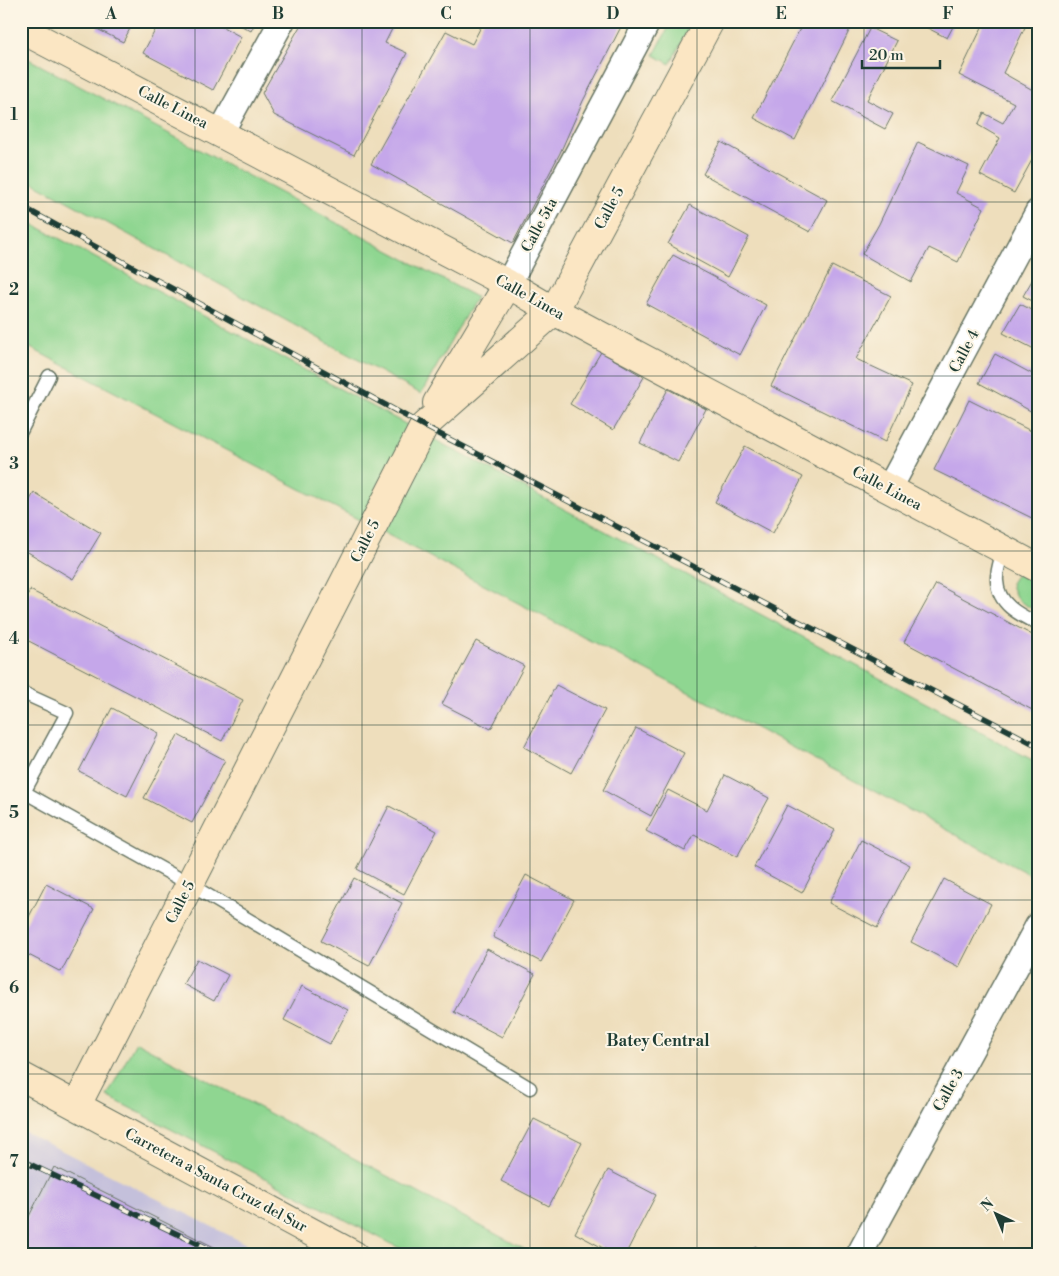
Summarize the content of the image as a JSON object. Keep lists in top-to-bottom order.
{
  "streets": {
    "main road": [
      "Calle Linea",
      "Calle 5",
      "Calle 5ta",
      "Carretera a Santa Cruz del Sur"
    ],
    "street": ["Calle 4", "Calle 3"]
  },
  "crossings": [
    ["Calle Linea", "Calle 5"],
    ["Calle Linea", "Calle 5ta"],
    ["Calle Linea", "Calle 4"],
    ["Calle 5", "Calle 5ta"],
    ["Calle 5", "Carretera a Santa Cruz del Sur"]
  ],
  "districts": ["Batey Central"],
  "scale_bar": "20 m",
  "north": "top left",
  "grid": {
    "columns": [
      "A",
      "B",
      "C",
      "D",
      "E",
      "F"
    ],
    "rows": [
      "1",
      "2",
      "3",
      "4",
      "5",
      "6",
      "7"
    ]
  }
}
